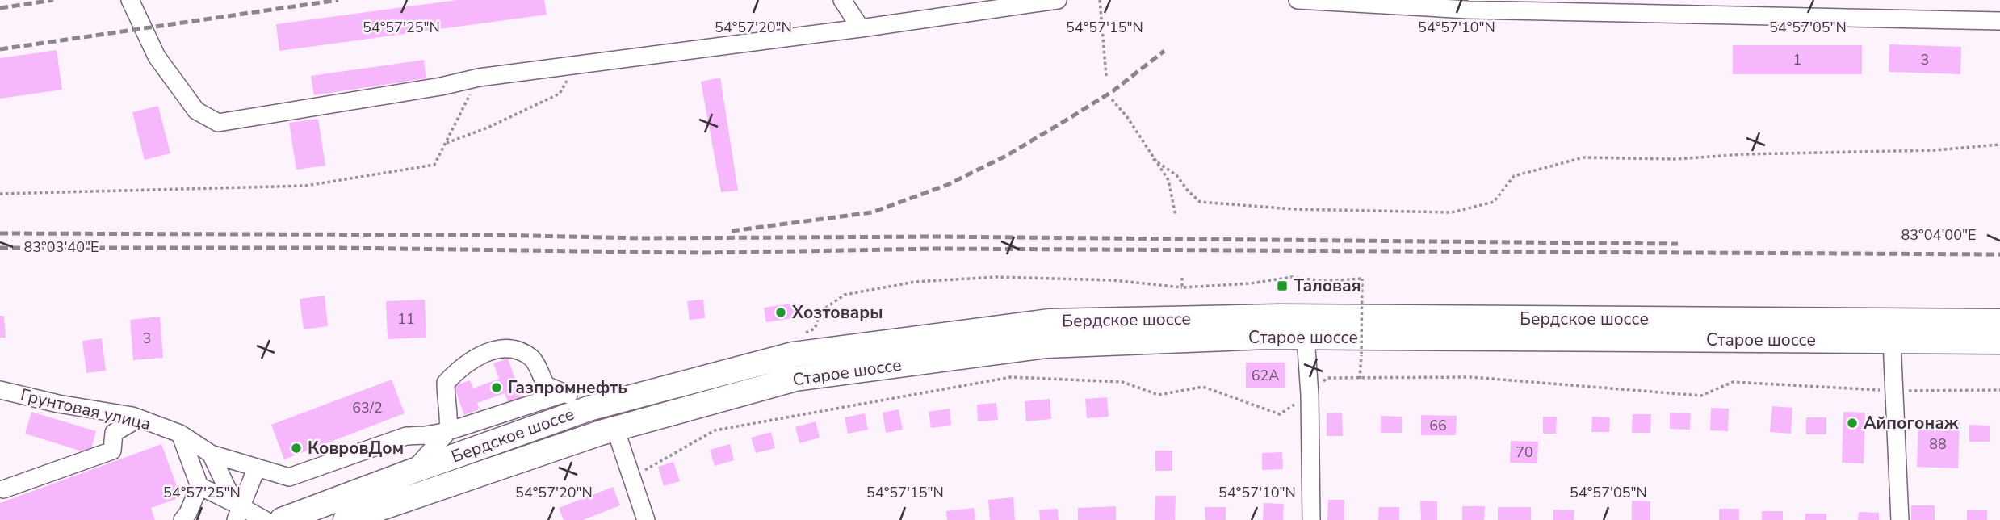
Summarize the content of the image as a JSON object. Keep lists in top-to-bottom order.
{
  "streets": {
    "highway": ["Бердское шоссе", "Старое шоссе"],
    "street": ["Грунтовая улица"]
  },
  "crossings": [
    ["Бердское шоссе", "Старое шоссе"]
  ],
  "places": {
    "transit": ["Таловая"],
    "other": [
      "Хозтовары",
      "Газпромнефть",
      "Айпогонаж",
      "КовровДом"
    ]
  },
  "house_numbers": [
    "1",
    "3",
    "11",
    "3",
    "62А",
    "63/2",
    "66",
    "88",
    "70"
  ],
  "coordinates": [
    "54°57'25\"N",
    "54°57'20\"N",
    "54°57'15\"N",
    "54°57'10\"N",
    "54°57'05\"N",
    "83°04'00\"E",
    "83°03'40\"E"
  ]
}
